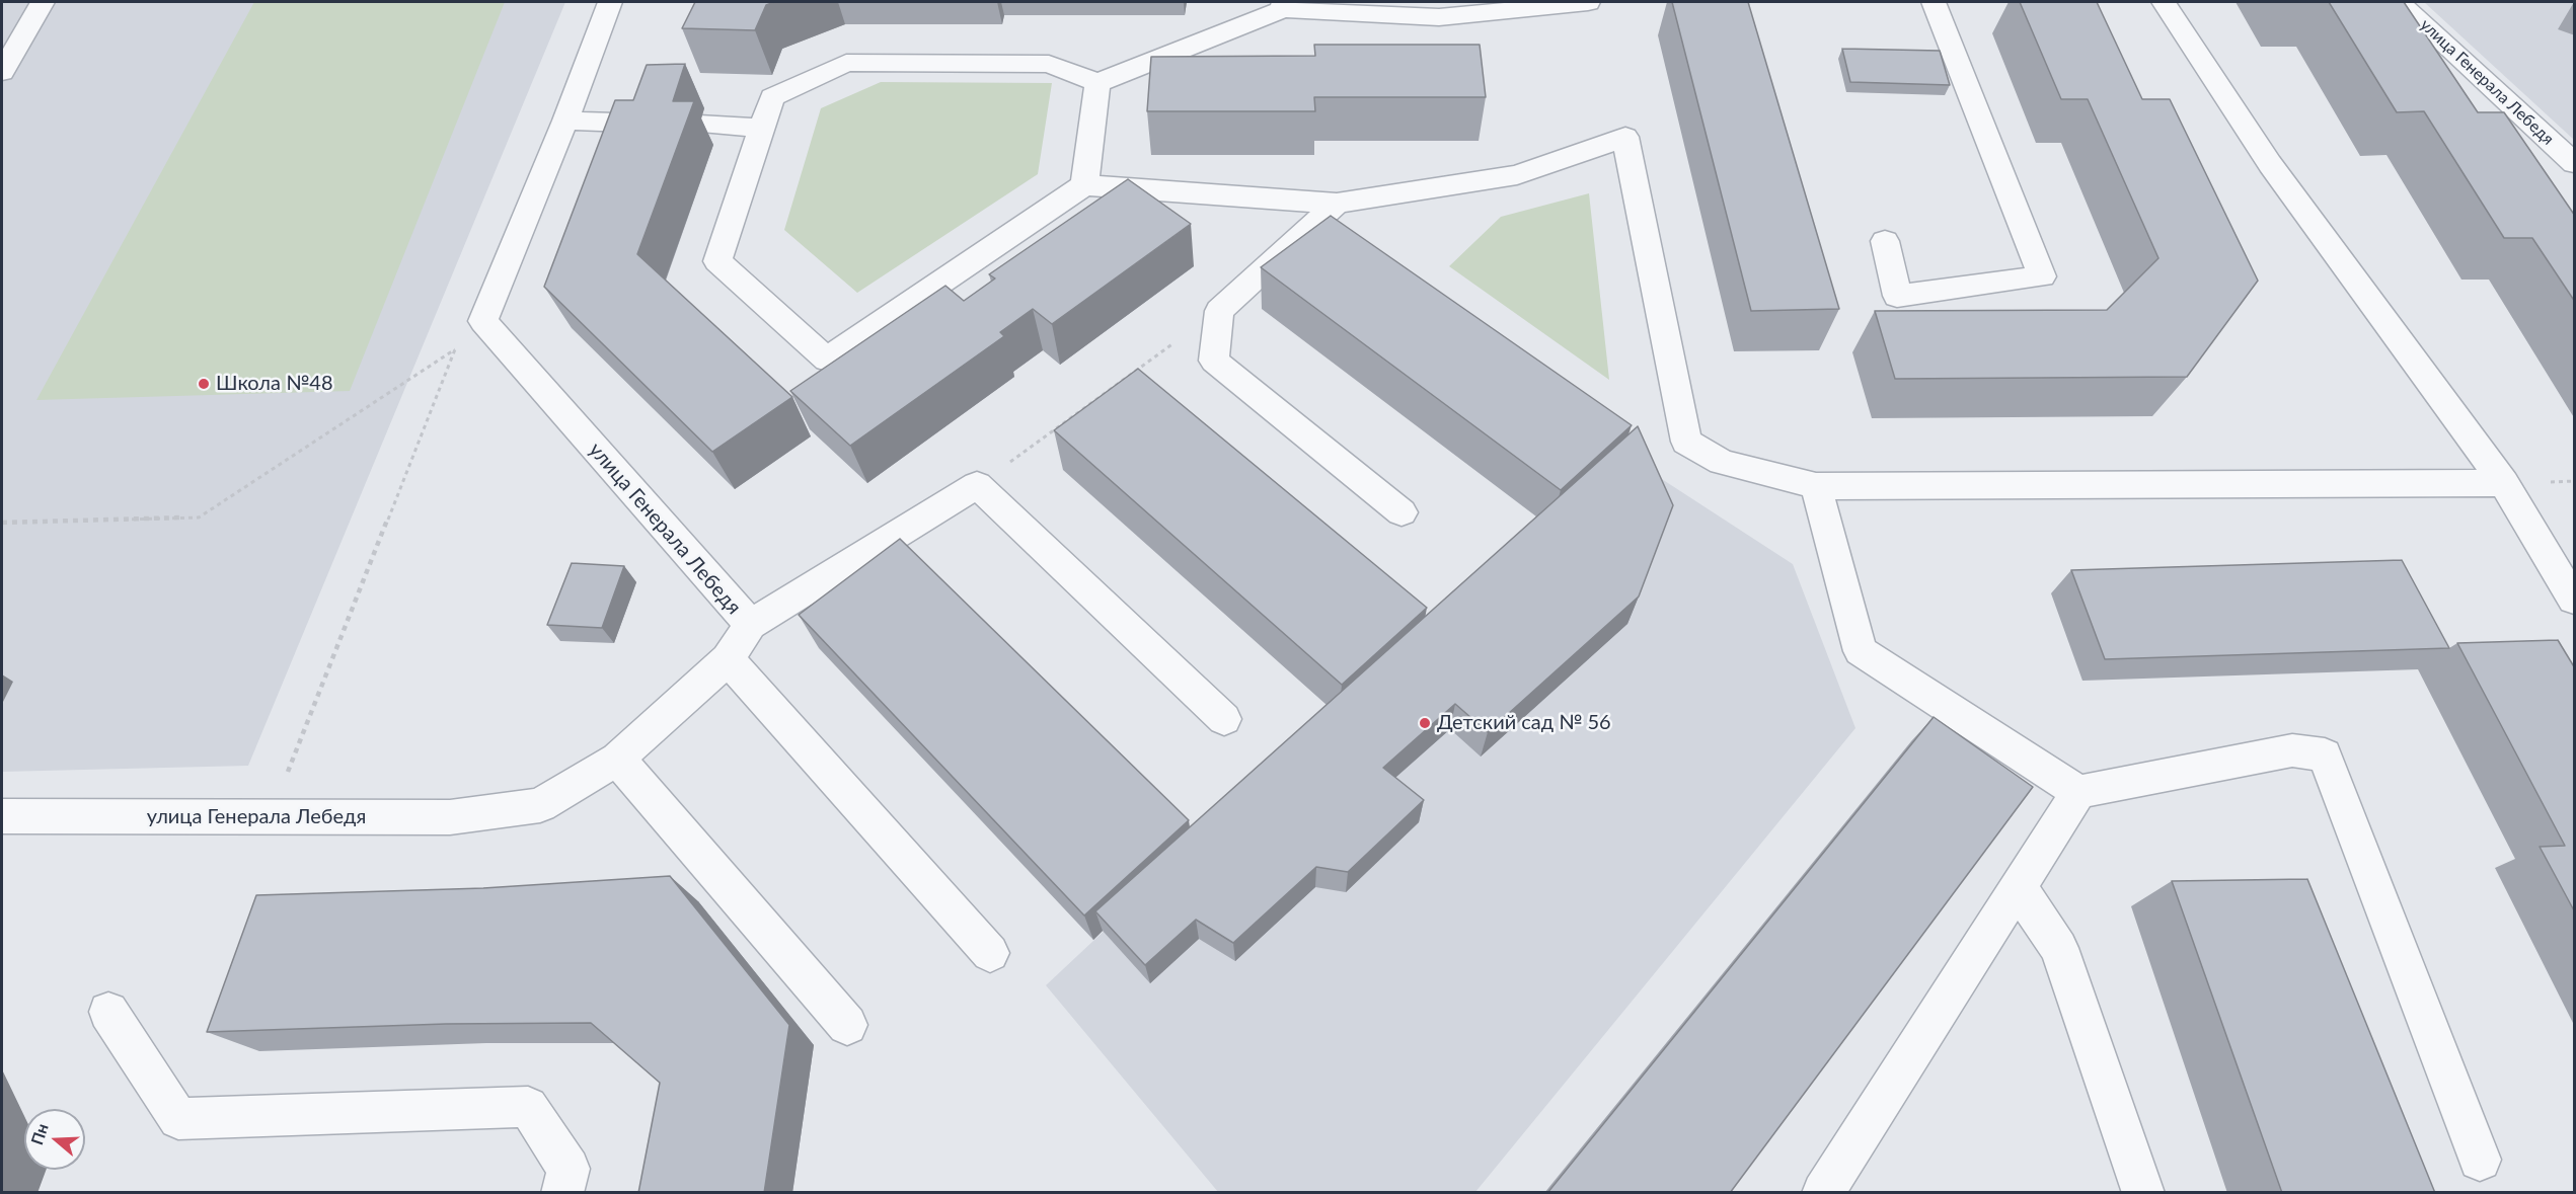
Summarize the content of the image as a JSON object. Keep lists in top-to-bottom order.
{
  "streets": {
    "street": ["улица Генерала Лебедя"]
  },
  "places": ["Школа №48", "Детский сад № 56"],
  "north": "left"
}
